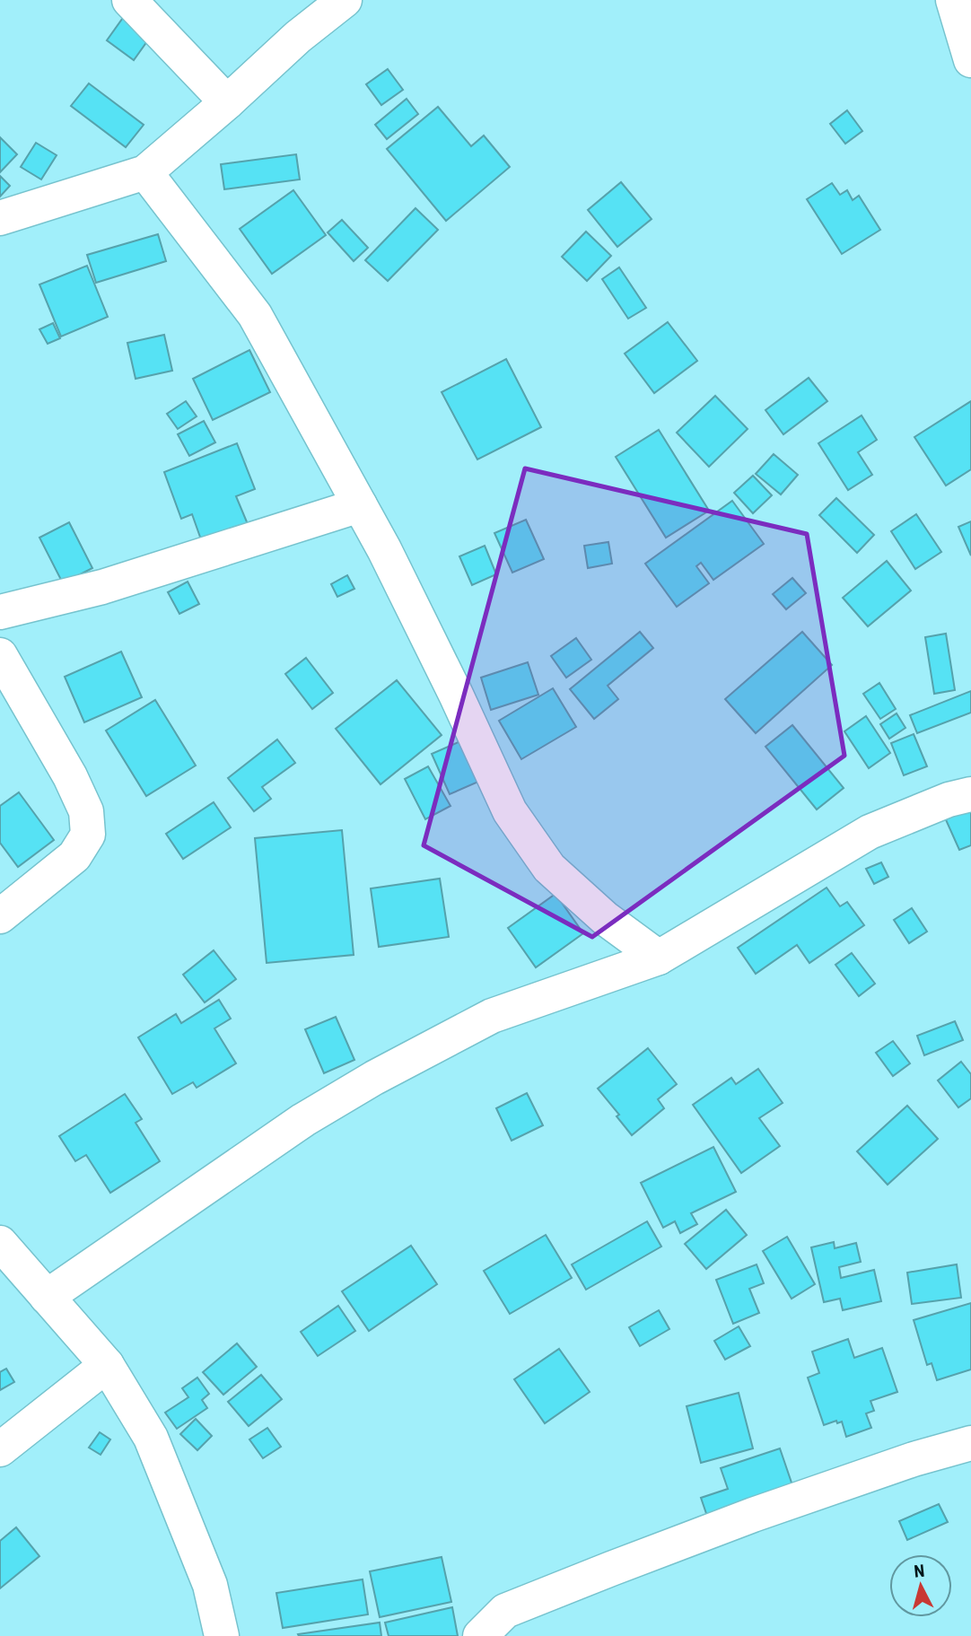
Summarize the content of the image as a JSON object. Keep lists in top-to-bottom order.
{
  "north": "top"
}
